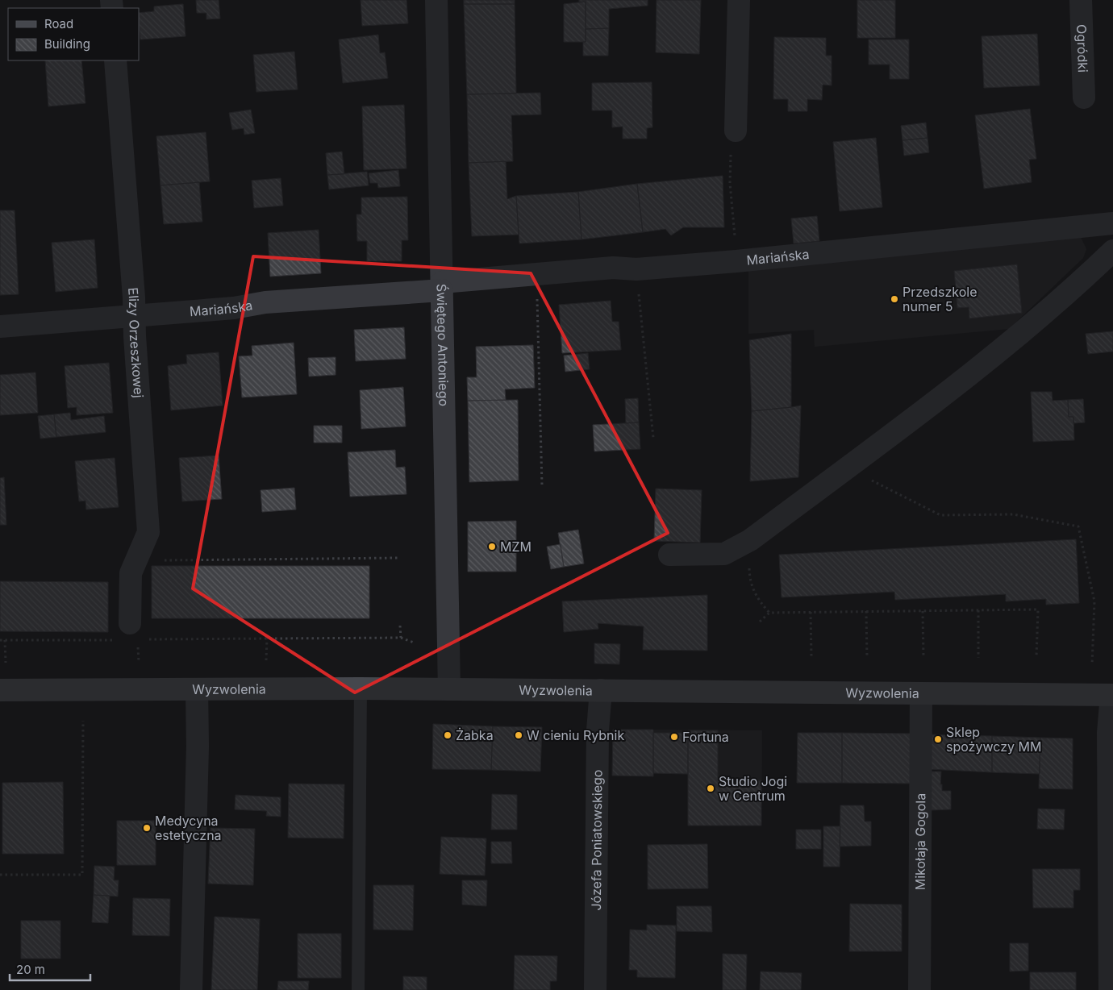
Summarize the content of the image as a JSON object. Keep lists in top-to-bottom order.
{
  "streets": {
    "main road": ["Wyzwolenia"],
    "street": [
      "Ogródki",
      "Mariańska",
      "Elizy Orzeszkowej",
      "Świętego Antoniego",
      "Józefa Poniatowskiego",
      "Mikołaja Gogola"
    ]
  },
  "crossings": [
    ["Mariańska", "Elizy Orzeszkowej"],
    ["Mariańska", "Świętego Antoniego"],
    ["Świętego Antoniego", "Wyzwolenia"],
    ["Wyzwolenia", "Józefa Poniatowskiego"],
    ["Wyzwolenia", "Mikołaja Gogola"]
  ],
  "places": [
    "Przedszkole numer 5",
    "MZM",
    "Żabka",
    "W cieniu Rybnik",
    "Fortuna",
    "Sklep spożywczy MM",
    "Studio Jogi w Centrum",
    "Medycyna estetyczna"
  ],
  "legend": ["Road", "Building"],
  "scale_bar": "20 m"
}
